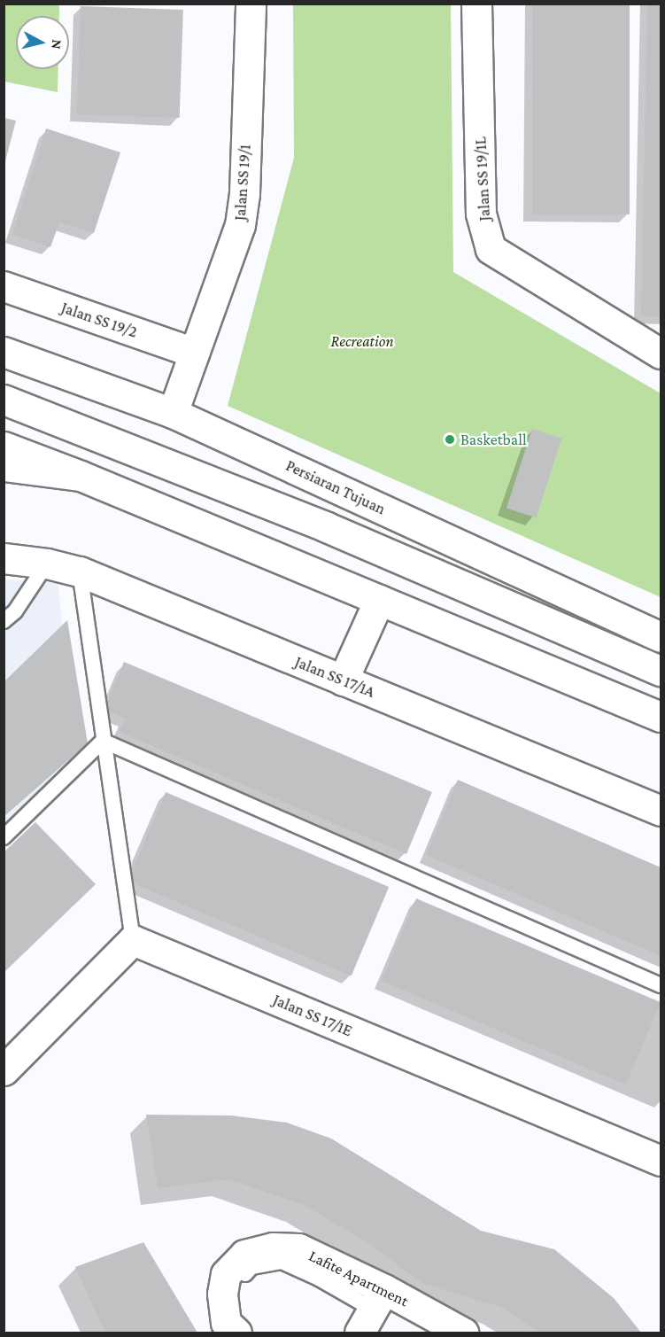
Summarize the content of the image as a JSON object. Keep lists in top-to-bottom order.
{
  "streets": {
    "main road": [
      "Jalan SS 19/1L",
      "Jalan SS 19/1",
      "Jalan SS 19/2",
      "Persiaran Tujuan",
      "Jalan SS 17/1A",
      "Jalan SS 17/1E",
      "Lafite Apartment"
    ]
  },
  "crossings": [
    ["Jalan SS 19/1", "Jalan SS 19/2"],
    ["Jalan SS 19/1", "Persiaran Tujuan"]
  ],
  "parks": ["Recreation"],
  "places": ["Basketball"],
  "north": "right"
}
